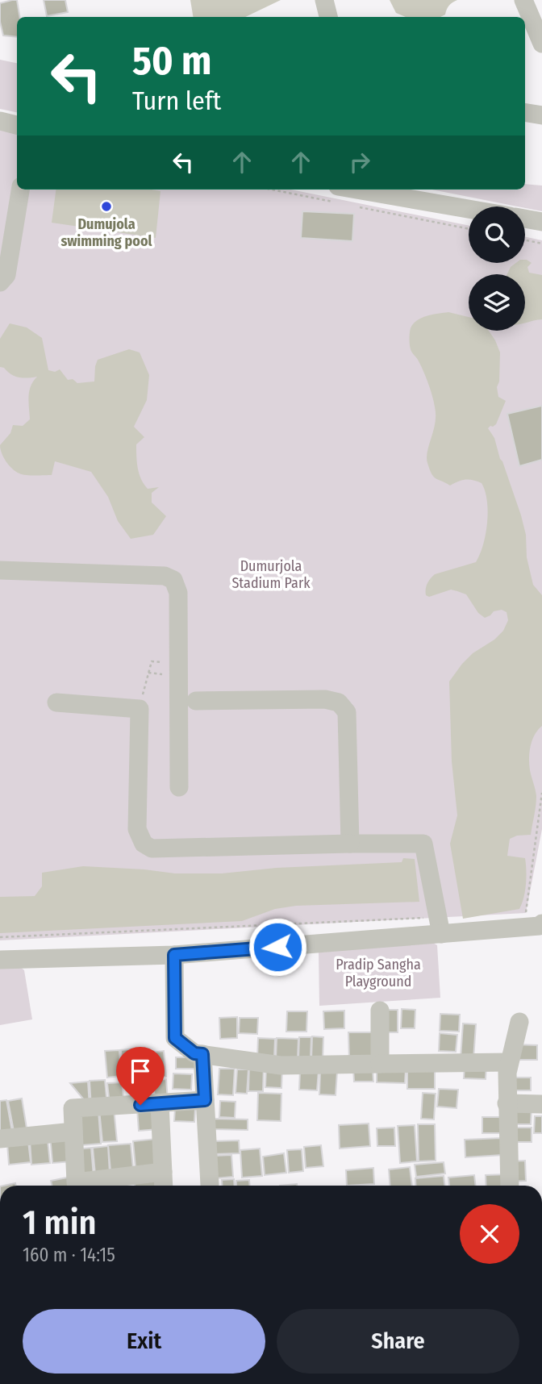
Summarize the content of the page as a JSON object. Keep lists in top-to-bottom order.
{
  "parks": ["Dumurjola Stadium Park", "Pradip Sangha Playground"],
  "places": ["Dumujola swimming pool"],
  "page": {
    "turn": ["50 m", "Turn left"],
    "heading": ["1 min", "160 m · 14:15"],
    "buttons": ["Exit", "Share"]
  }
}
